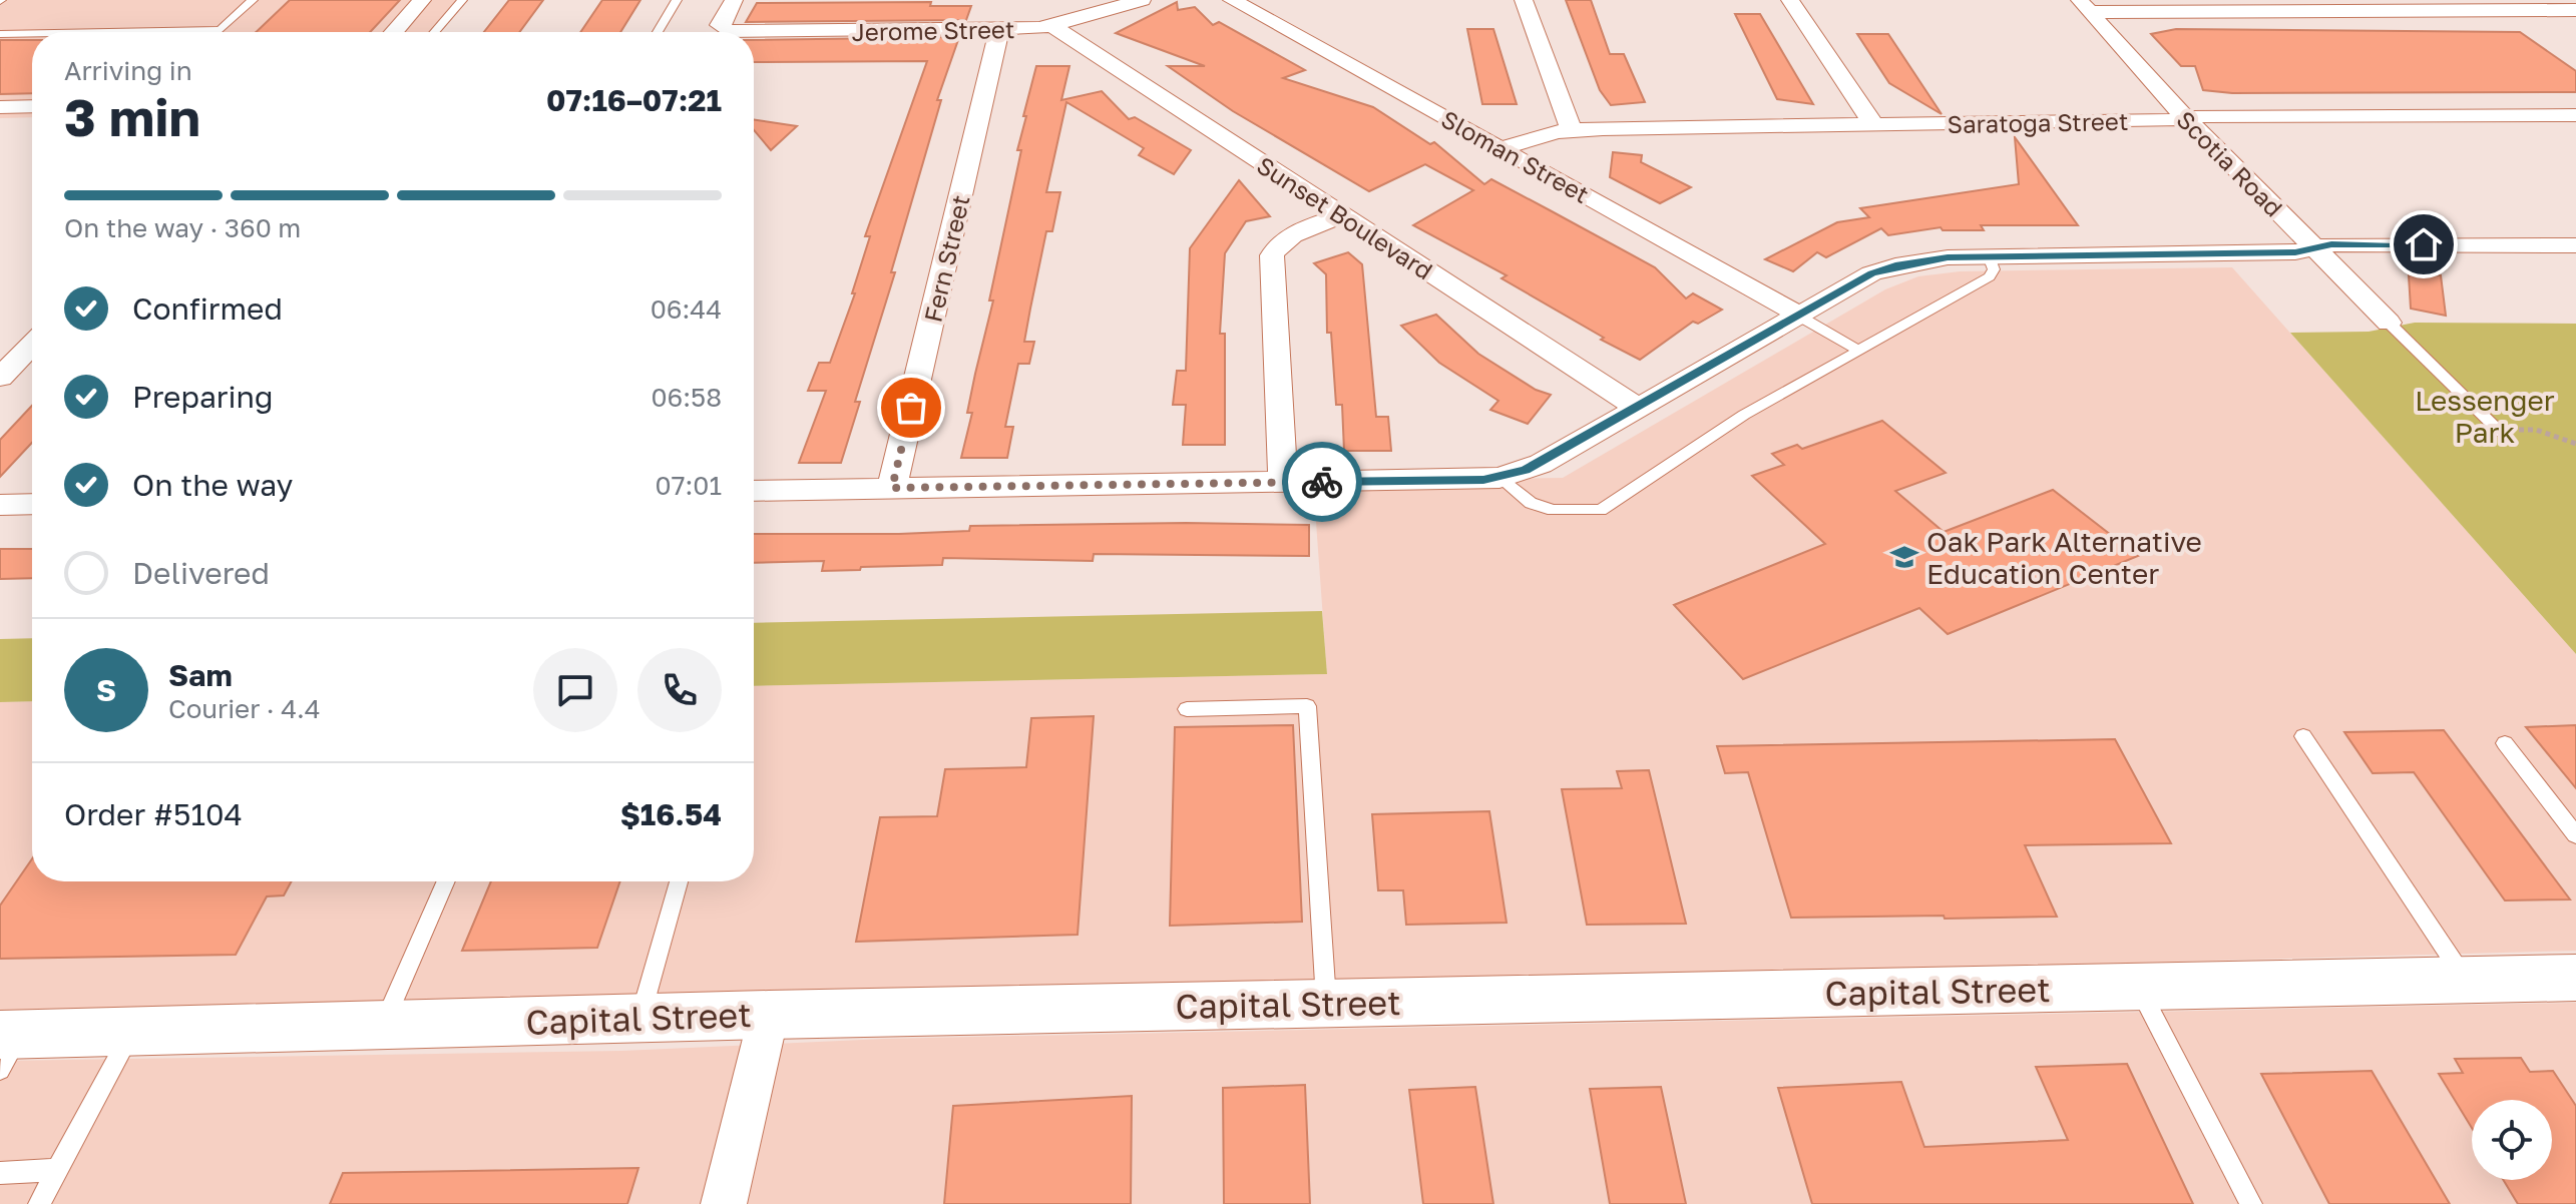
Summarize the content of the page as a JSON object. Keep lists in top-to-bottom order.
{
  "streets": {
    "street": [
      "Jerome Street",
      "Saratoga Street",
      "Sloman Street",
      "Scotia Road",
      "Sunset Boulevard",
      "Fern Street",
      "Capital Street"
    ]
  },
  "crossings": [
    ["Jerome Street", "Sunset Boulevard"],
    ["Jerome Street", "Fern Street"],
    ["Saratoga Street", "Sloman Street"],
    ["Saratoga Street", "Scotia Road"]
  ],
  "parks": ["Lessenger Park"],
  "places": {
    "school or university": ["Oak Park Alternative Education Center"]
  },
  "page": {
    "heading": ["3 min", "Arriving in", "07:16–07:21"],
    "panel": [
      "Sam",
      "Courier · 4.4",
      "Order #5104",
      "$16.54"
    ],
    "bar": "On the way · 360 m",
    "list": [
      ["Confirmed", "06:44"],
      ["Preparing", "06:58"],
      ["On the way", "07:01"],
      "Delivered"
    ],
    "round": "S"
  }
}
